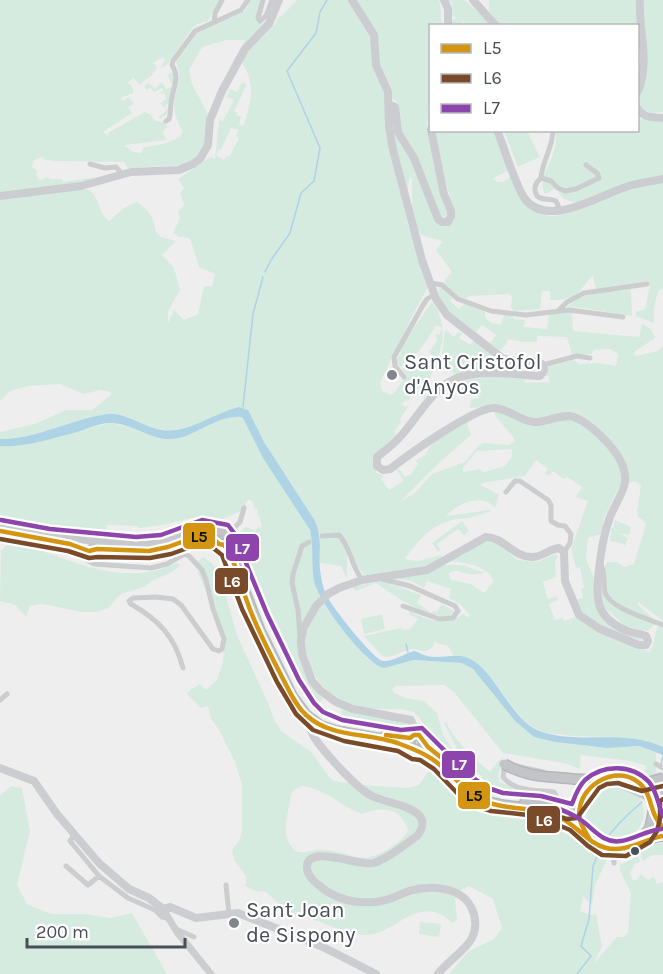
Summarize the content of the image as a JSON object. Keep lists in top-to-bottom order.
{
  "places": ["Sant Cristofol d'Anyos", "Sant Joan de Sispony"],
  "lines": ["transit line L7", "transit line L5", "transit line L6"],
  "legend": ["L5", "L6", "L7"],
  "scale_bar": "200 m"
}
